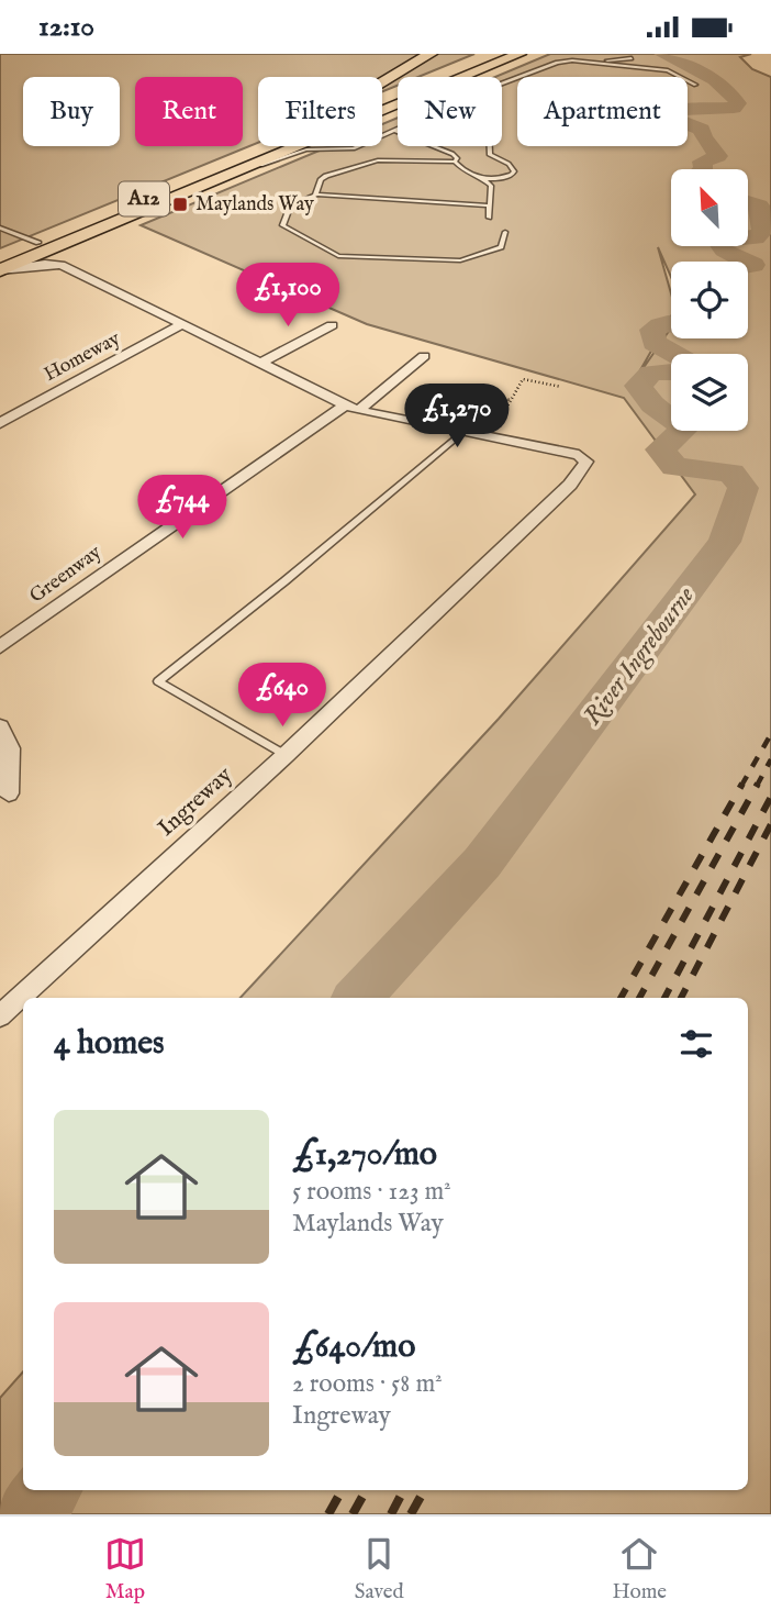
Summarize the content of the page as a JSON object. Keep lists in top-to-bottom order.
{
  "streets": {
    "highway": ["A12"],
    "street": ["Homeway", "Greenway", "Ingreway"]
  },
  "water": ["River Ingrebourne"],
  "places": {
    "transit": ["Maylands Way"]
  },
  "north": "top left",
  "page": {
    "status": "12:10",
    "chip": [
      "Buy",
      "Rent",
      "Filters",
      "New",
      "Apartment"
    ],
    "price": [
      "£1,100",
      "£1,270",
      "£744",
      "£640"
    ],
    "heading": "4 homes",
    "list": [
      {
        "name": "£1,270/mo",
        "note": "5 rooms · 123 m² · Maylands Way"
      },
      {
        "name": "£640/mo",
        "note": "2 rooms · 58 m² · Ingreway"
      }
    ],
    "tabs": ["Map", "Saved", "Home"]
  }
}
